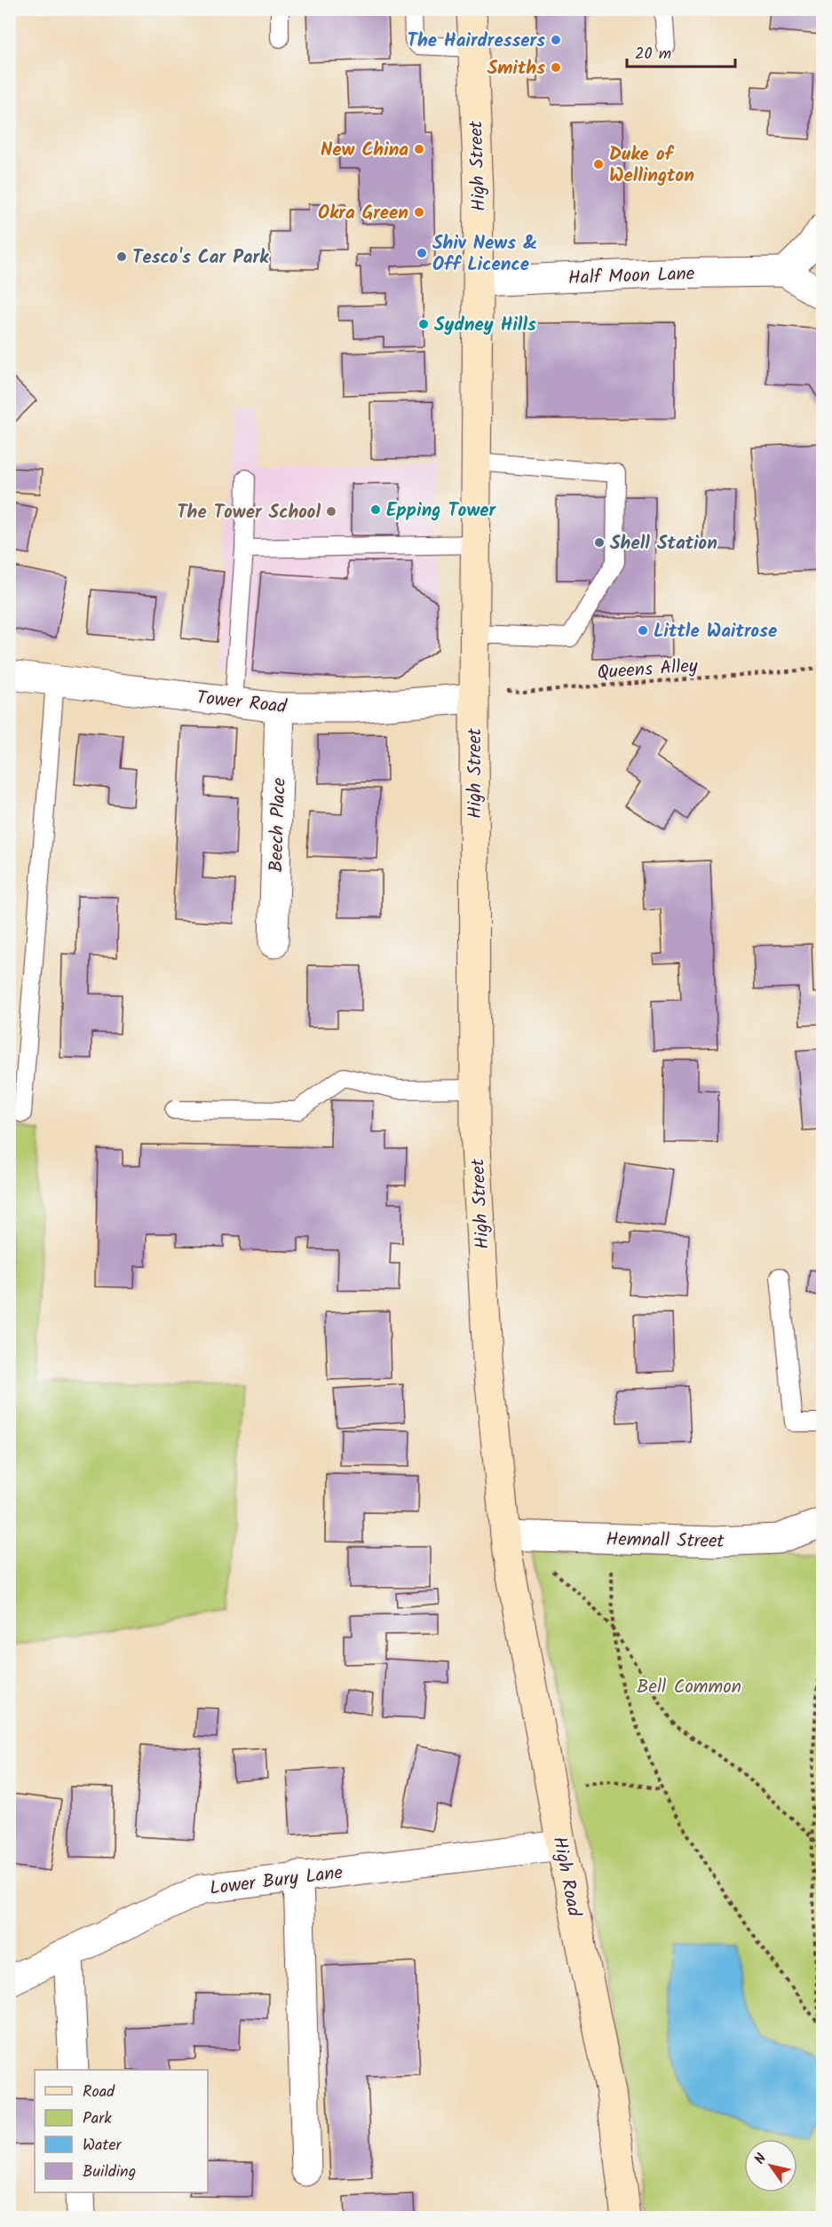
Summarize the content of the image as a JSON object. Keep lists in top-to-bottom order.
{
  "streets": {
    "main road": ["High Street", "High Road"],
    "street": [
      "Half Moon Lane",
      "Tower Road",
      "Beech Place",
      "Hemnall Street",
      "Lower Bury Lane"
    ],
    "path": ["Queens Alley"]
  },
  "crossings": [
    ["High Street", "Half Moon Lane"],
    ["High Street", "Queens Alley"],
    ["High Street", "Tower Road"],
    ["High Street", "Hemnall Street"],
    ["High Street", "High Road"],
    ["Queens Alley", "Tower Road"],
    ["Tower Road", "Beech Place"],
    ["Hemnall Street", "High Road"],
    ["High Road", "Lower Bury Lane"]
  ],
  "parks": ["Bell Common"],
  "places": [
    "The Hairdressers",
    "Smiths",
    "New China",
    "Duke of Wellington",
    "Okra Green",
    "Shiv News & Off Licence",
    "Tesco's Car Park",
    "Sydney Hills",
    "Epping Tower",
    "The Tower School",
    "Shell Station",
    "Little Waitrose"
  ],
  "legend": [
    "Road",
    "Park",
    "Water",
    "Building"
  ],
  "scale_bar": "20 m",
  "north": "top left"
}
